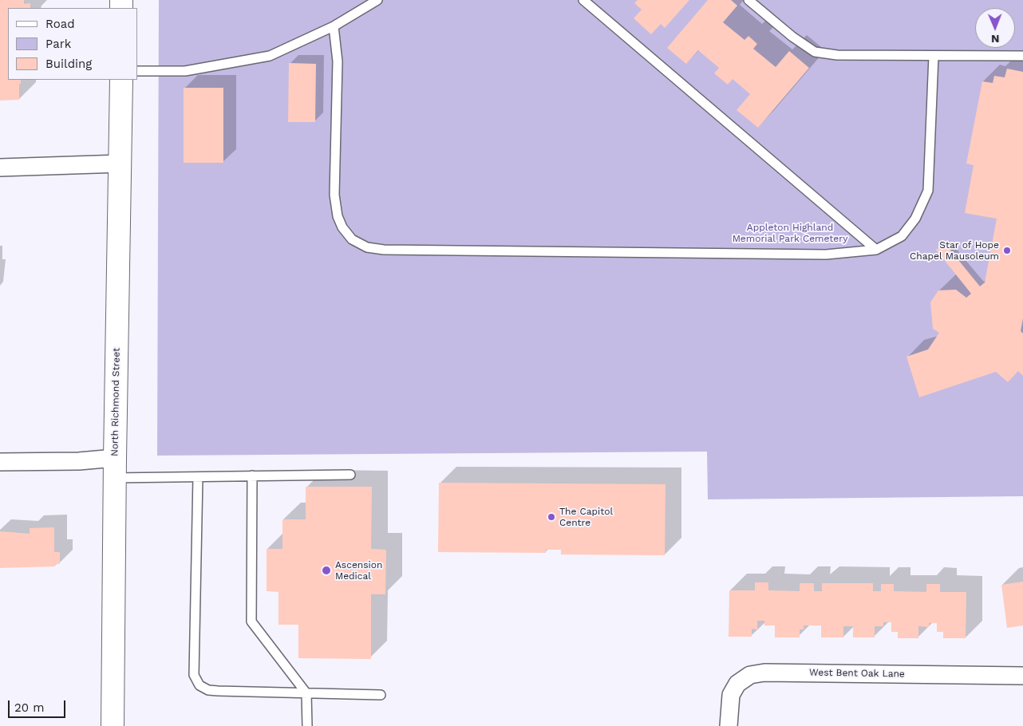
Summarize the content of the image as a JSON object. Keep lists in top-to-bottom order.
{
  "streets": {
    "main road": ["North Richmond Street"],
    "street": ["West Bent Oak Lane"]
  },
  "parks": ["Appleton Highland Memorial Park Cemetery"],
  "places": ["Star of Hope Chapel Mausoleum", "The Capitol Centre", "Ascension Medical"],
  "legend": ["Road", "Park", "Building"],
  "scale_bar": "20 m",
  "north": "bottom"
}
